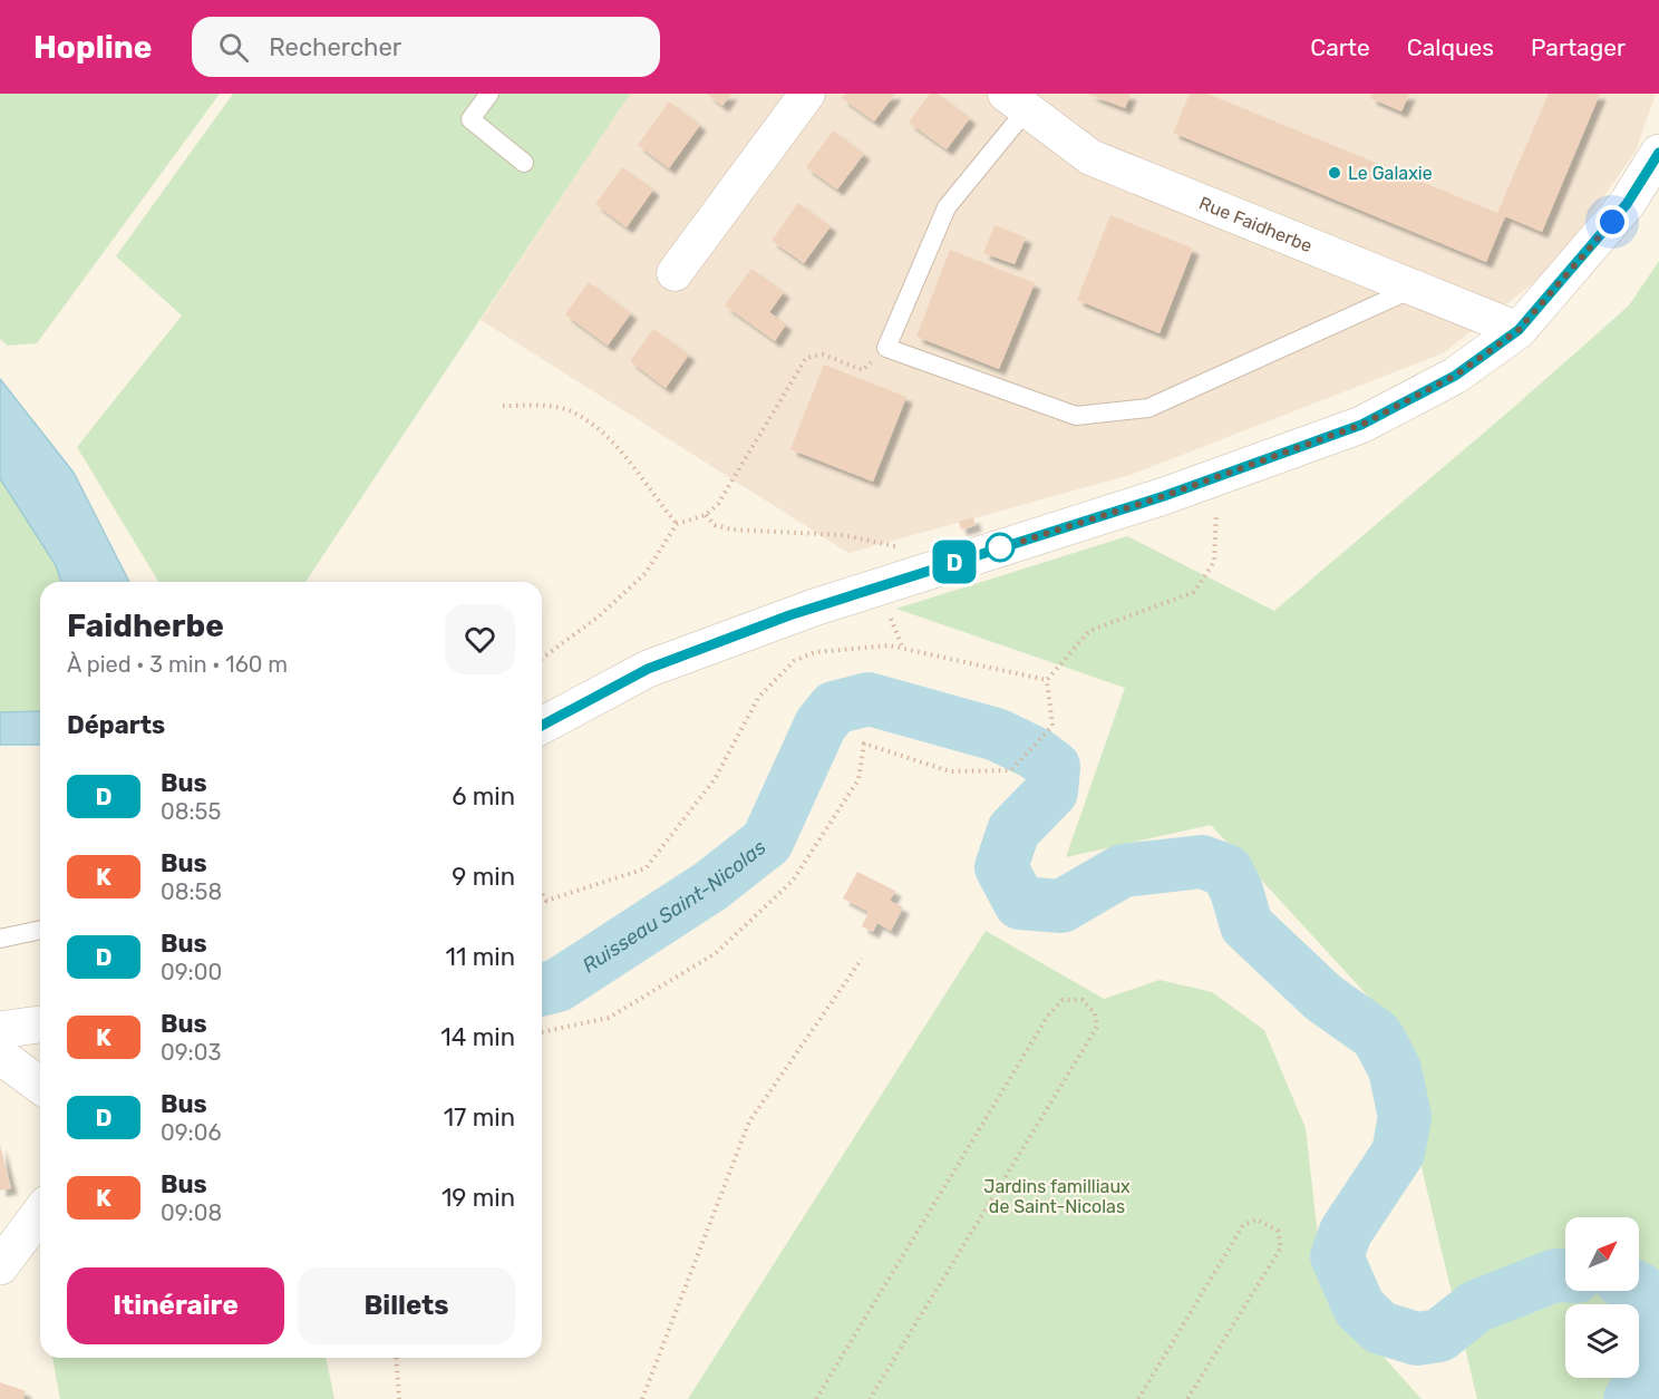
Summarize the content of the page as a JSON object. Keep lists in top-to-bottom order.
{
  "streets": {
    "street": ["Rue Faidherbe"]
  },
  "water": ["Ruisseau Saint-Nicolas"],
  "parks": ["Jardins familliaux de Saint-Nicolas"],
  "places": ["Le Galaxie"],
  "lines": ["bus line D"],
  "north": "top right",
  "page": {
    "header": "Hopline",
    "search": "Rechercher",
    "nav": ["Carte", "Calques", "Partager"],
    "on_map": "D",
    "heading": [
      ["Faidherbe", "À pied · 3 min · 160 m"],
      "Départs"
    ],
    "list": [
      {
        "mark": "D",
        "name": "Bus",
        "note": "08:55",
        "value": "6 min"
      },
      {
        "mark": "K",
        "name": "Bus",
        "note": "08:58",
        "value": "9 min"
      },
      {
        "mark": "D",
        "name": "Bus",
        "note": "09:00",
        "value": "11 min"
      },
      {
        "mark": "K",
        "name": "Bus",
        "note": "09:03",
        "value": "14 min"
      },
      {
        "mark": "D",
        "name": "Bus",
        "note": "09:06",
        "value": "17 min"
      },
      {
        "mark": "K",
        "name": "Bus",
        "note": "09:08",
        "value": "19 min"
      }
    ],
    "buttons": ["Itinéraire", "Billets"]
  }
}
